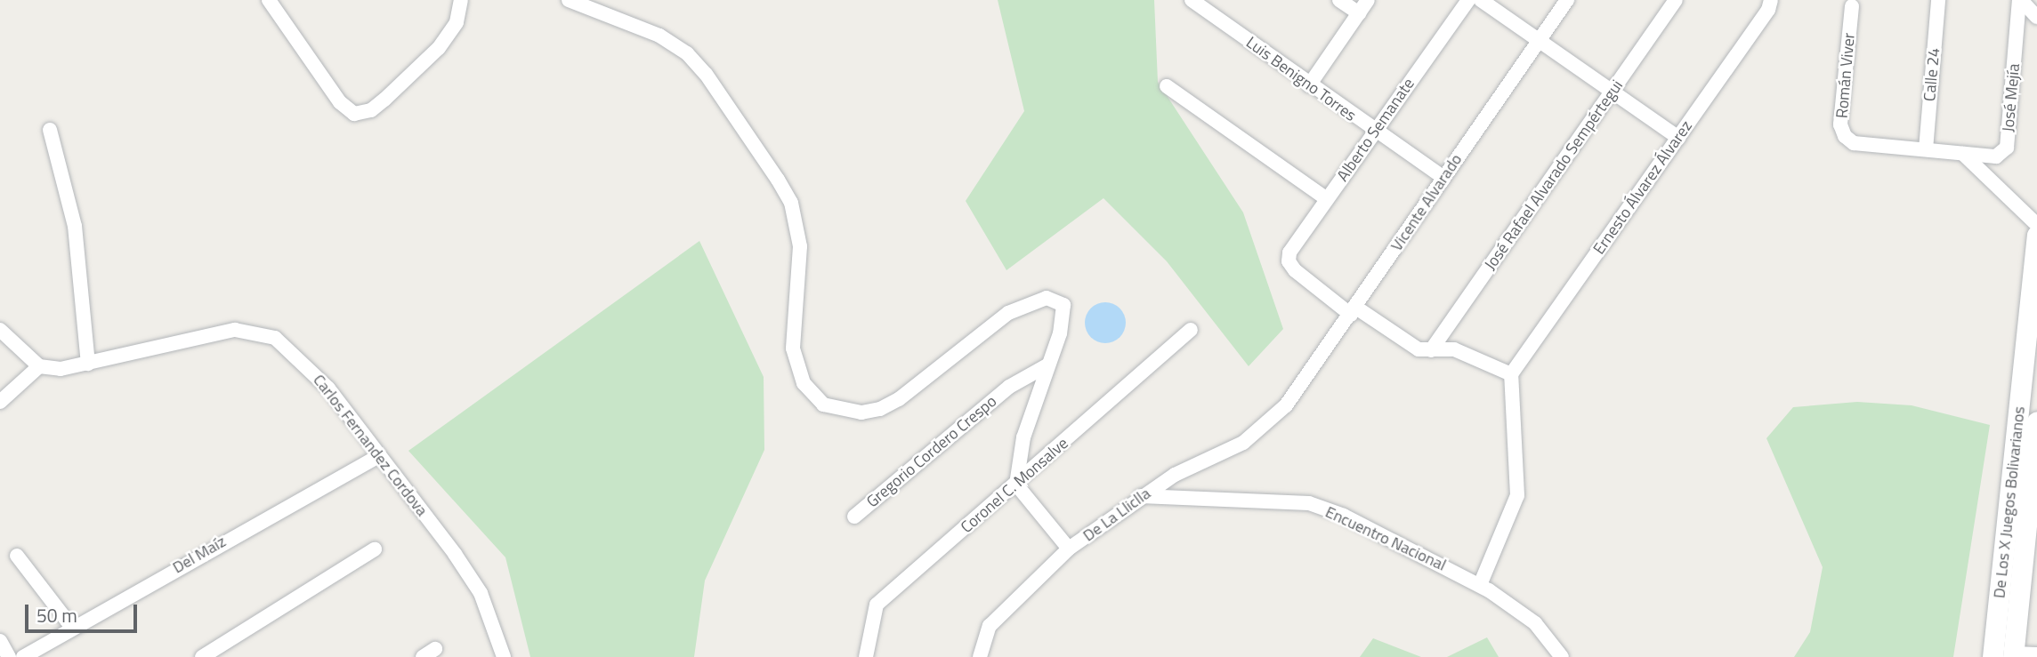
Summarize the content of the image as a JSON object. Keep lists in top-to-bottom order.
{
  "streets": {
    "street": [
      "Calle 24",
      "Román Viver",
      "Luis Benigno Torres",
      "José Mejía",
      "Alberto Semanate",
      "José Rafael Alvarado Sempértegui",
      "Ernesto Álvarez Álvarez",
      "Vicente Alvarado",
      "Carlos Fernandez Cordova",
      "Gregorio Cordero Crespo",
      "Coronel C. Monsalve",
      "De Los X Juegos Bolivarianos",
      "De La Lliclla",
      "Encuentro Nacional",
      "Del Maíz"
    ]
  },
  "crossings": [
    ["Calle 24", "Román Viver"],
    ["Román Viver", "José Mejía"],
    ["Luis Benigno Torres", "Alberto Semanate"],
    ["Luis Benigno Torres", "Vicente Alvarado"],
    ["Alberto Semanate", "Vicente Alvarado"],
    ["Vicente Alvarado", "De La Lliclla"],
    ["Carlos Fernandez Cordova", "Del Maíz"],
    ["De La Lliclla", "Encuentro Nacional"]
  ],
  "scale_bar": "50 m"
}
